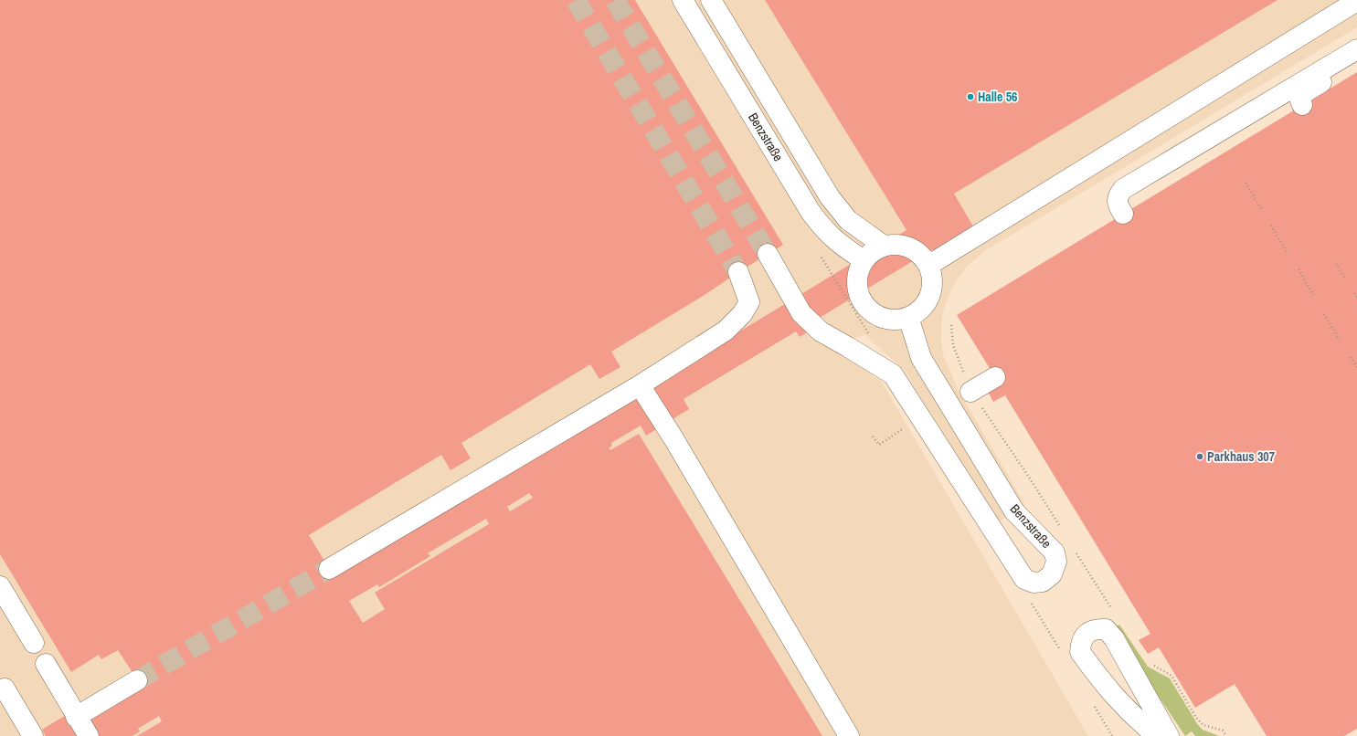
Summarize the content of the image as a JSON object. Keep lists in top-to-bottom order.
{
  "streets": {
    "street": ["Benzstraße"]
  },
  "places": ["Halle 56", "Parkhaus 307"]
}
